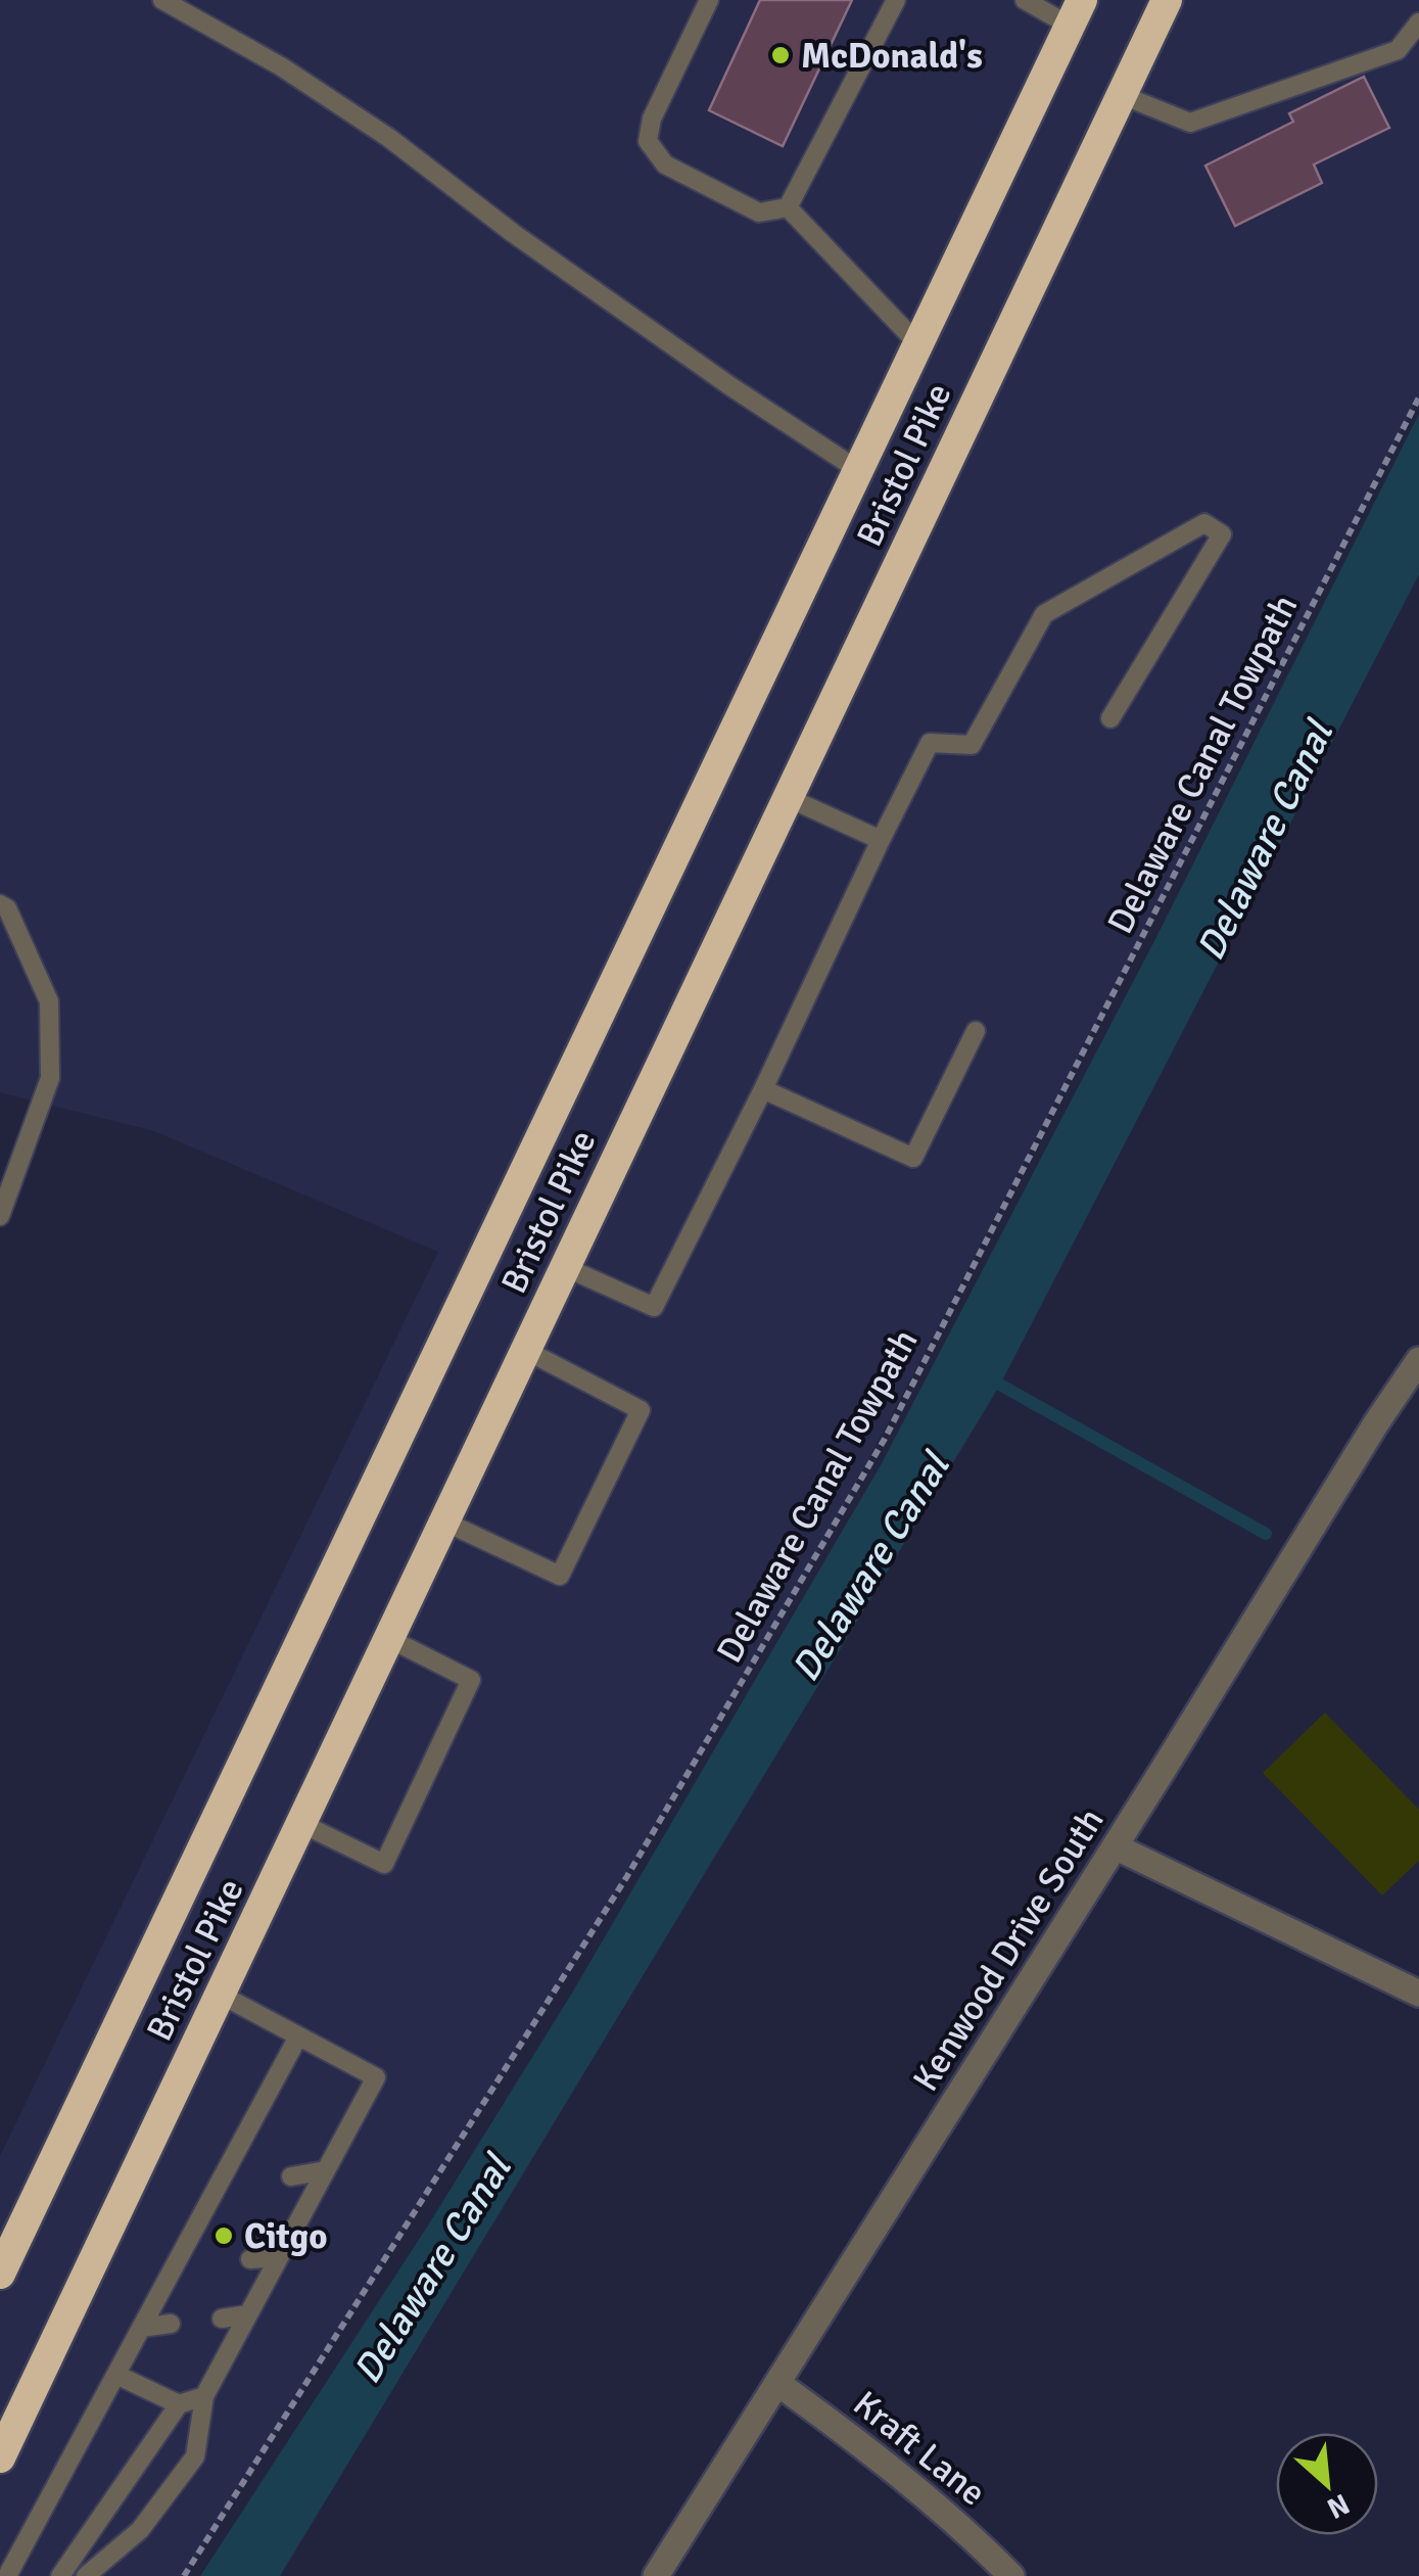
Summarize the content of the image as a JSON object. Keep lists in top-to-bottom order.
{
  "streets": {
    "highway": ["Bristol Pike"],
    "street": ["Kenwood Drive South", "Kraft Lane"],
    "path": ["Delaware Canal Towpath"]
  },
  "crossings": [
    ["Kenwood Drive South", "Kraft Lane"]
  ],
  "water": ["Delaware Canal"],
  "places": ["McDonald's", "Citgo"],
  "north": "bottom right"
}
